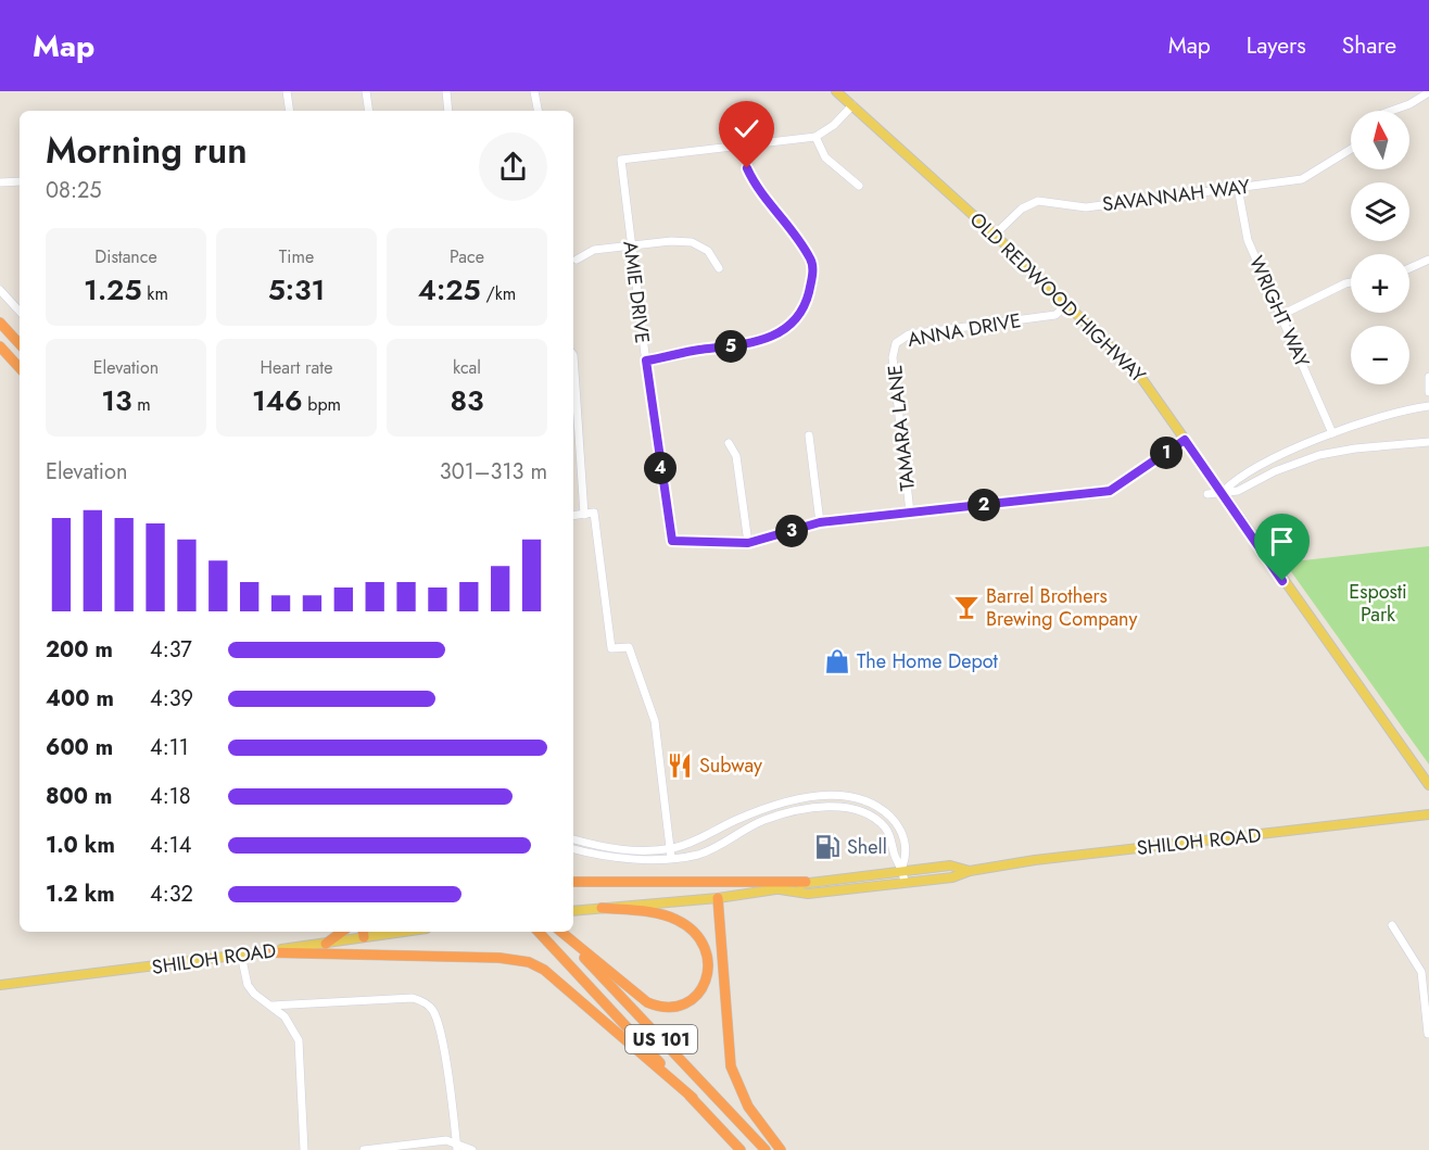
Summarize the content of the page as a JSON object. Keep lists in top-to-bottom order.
{
  "streets": {
    "highway": ["US 101"],
    "main road": ["OLD REDWOOD HIGHWAY", "SHILOH ROAD"],
    "street": [
      "SAVANNAH WAY",
      "AMIE DRIVE",
      "WRIGHT WAY",
      "ANNA DRIVE",
      "TAMARA LANE"
    ]
  },
  "crossings": [
    ["SAVANNAH WAY", "OLD REDWOOD HIGHWAY"],
    ["SAVANNAH WAY", "WRIGHT WAY"],
    ["OLD REDWOOD HIGHWAY", "ANNA DRIVE"],
    ["ANNA DRIVE", "TAMARA LANE"]
  ],
  "parks": ["Esposti Park"],
  "places": {
    "bar": ["Barrel Brothers Brewing Company"],
    "shop": ["The Home Depot"],
    "restaurant": ["Subway"],
    "fuel station": ["Shell"]
  },
  "north": "top",
  "page": {
    "header": "Map",
    "nav": ["Map", "Layers", "Share"],
    "map_buttons": ["+", "−"],
    "heading": ["Morning run", "08:25"],
    "stats": [
      ["Distance", "1.25 km"],
      ["Time", "5:31"],
      ["Pace", "4:25 /km"],
      ["Elevation", "13 m"],
      ["Heart rate", "146 bpm"],
      ["kcal", "83"]
    ],
    "pins": [
      "5",
      "1",
      "4",
      "2",
      "3"
    ],
    "chart": ["Elevation", "301–313 m"],
    "list": [
      {
        "name": "200 m",
        "note": "4:37"
      },
      {
        "name": "400 m",
        "note": "4:39"
      },
      {
        "name": "600 m",
        "note": "4:11"
      },
      {
        "name": "800 m",
        "note": "4:18"
      },
      {
        "name": "1.0 km",
        "note": "4:14"
      },
      {
        "name": "1.2 km",
        "note": "4:32"
      }
    ]
  }
}
